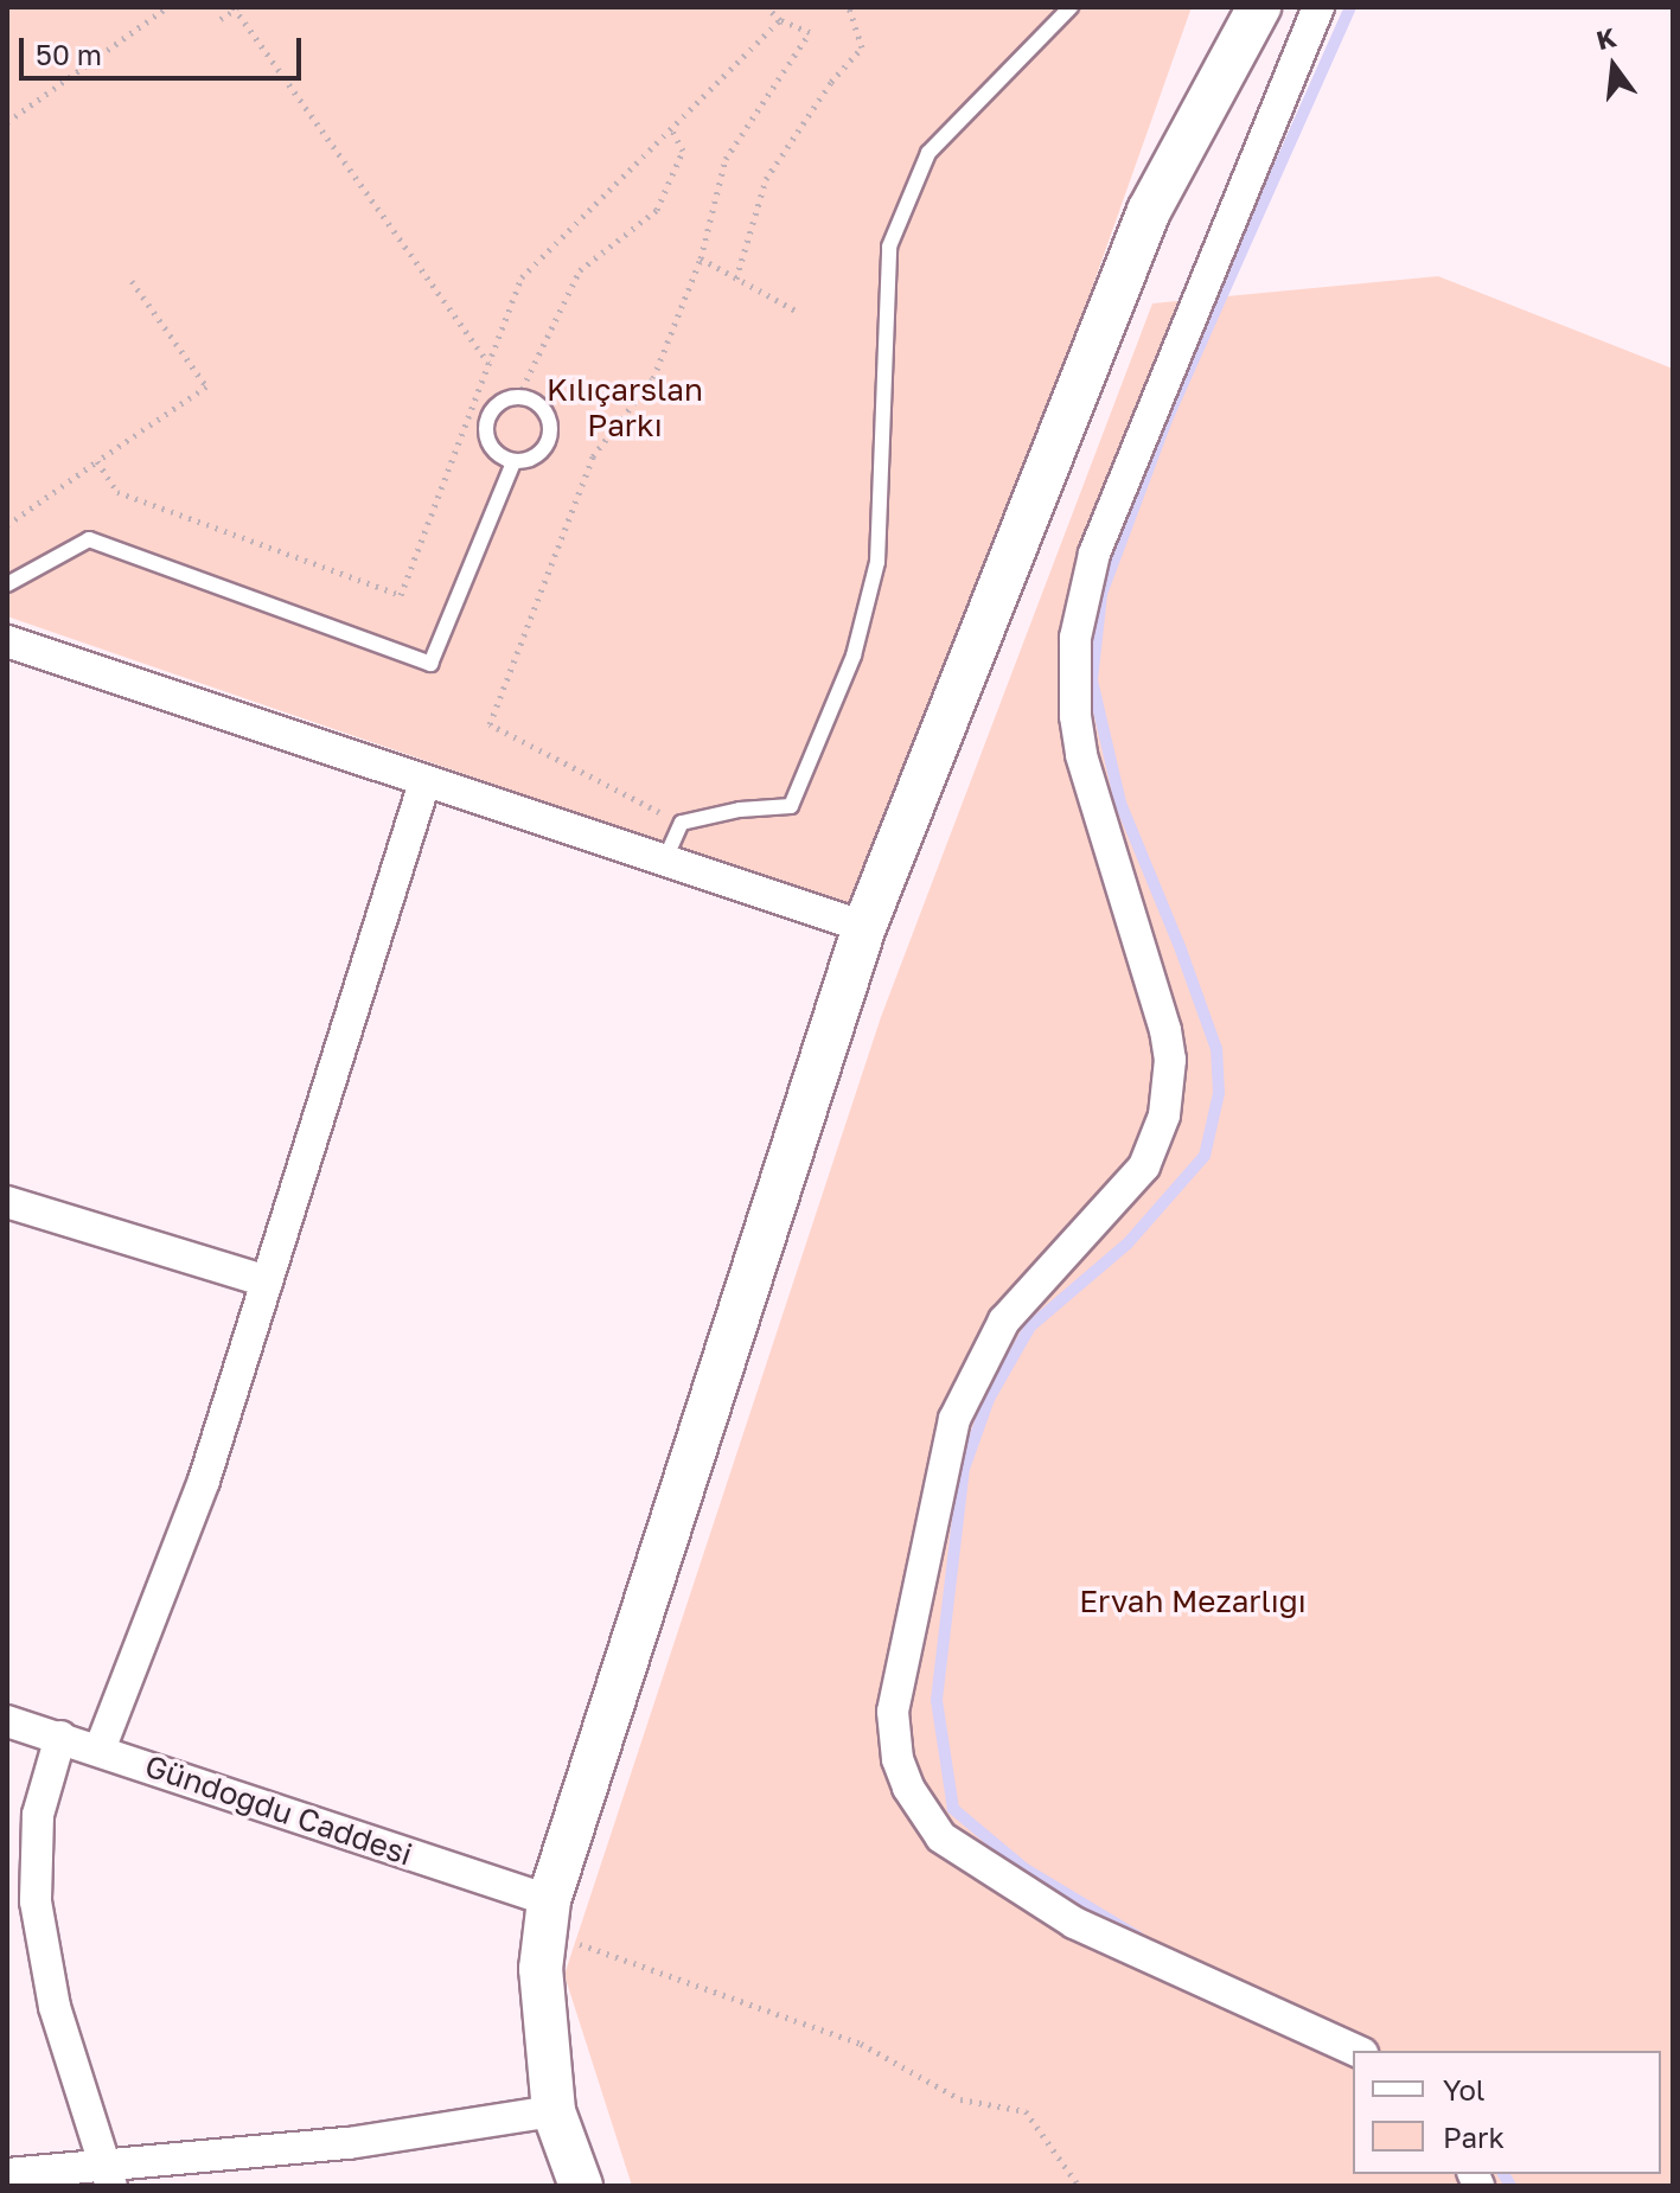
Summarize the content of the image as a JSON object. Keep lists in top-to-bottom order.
{
  "streets": {
    "street": ["Gündoğdu Caddesi"]
  },
  "parks": ["Kılıçarslan Parkı", "Ervah Mezarlığı"],
  "legend": ["Yol", "Park"],
  "scale_bar": "50 m",
  "north": "top"
}
